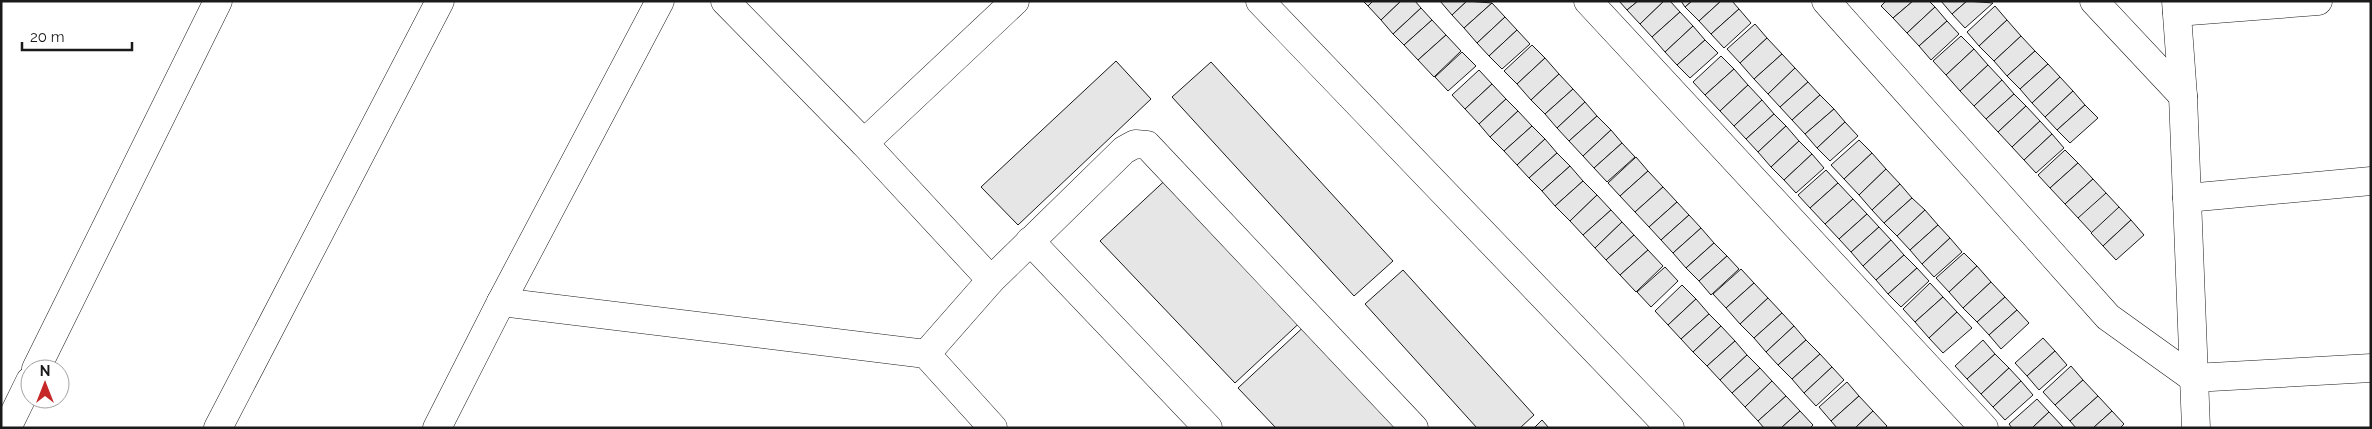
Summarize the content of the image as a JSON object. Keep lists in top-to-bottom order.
{
  "scale_bar": "20 m",
  "north": "top"
}
